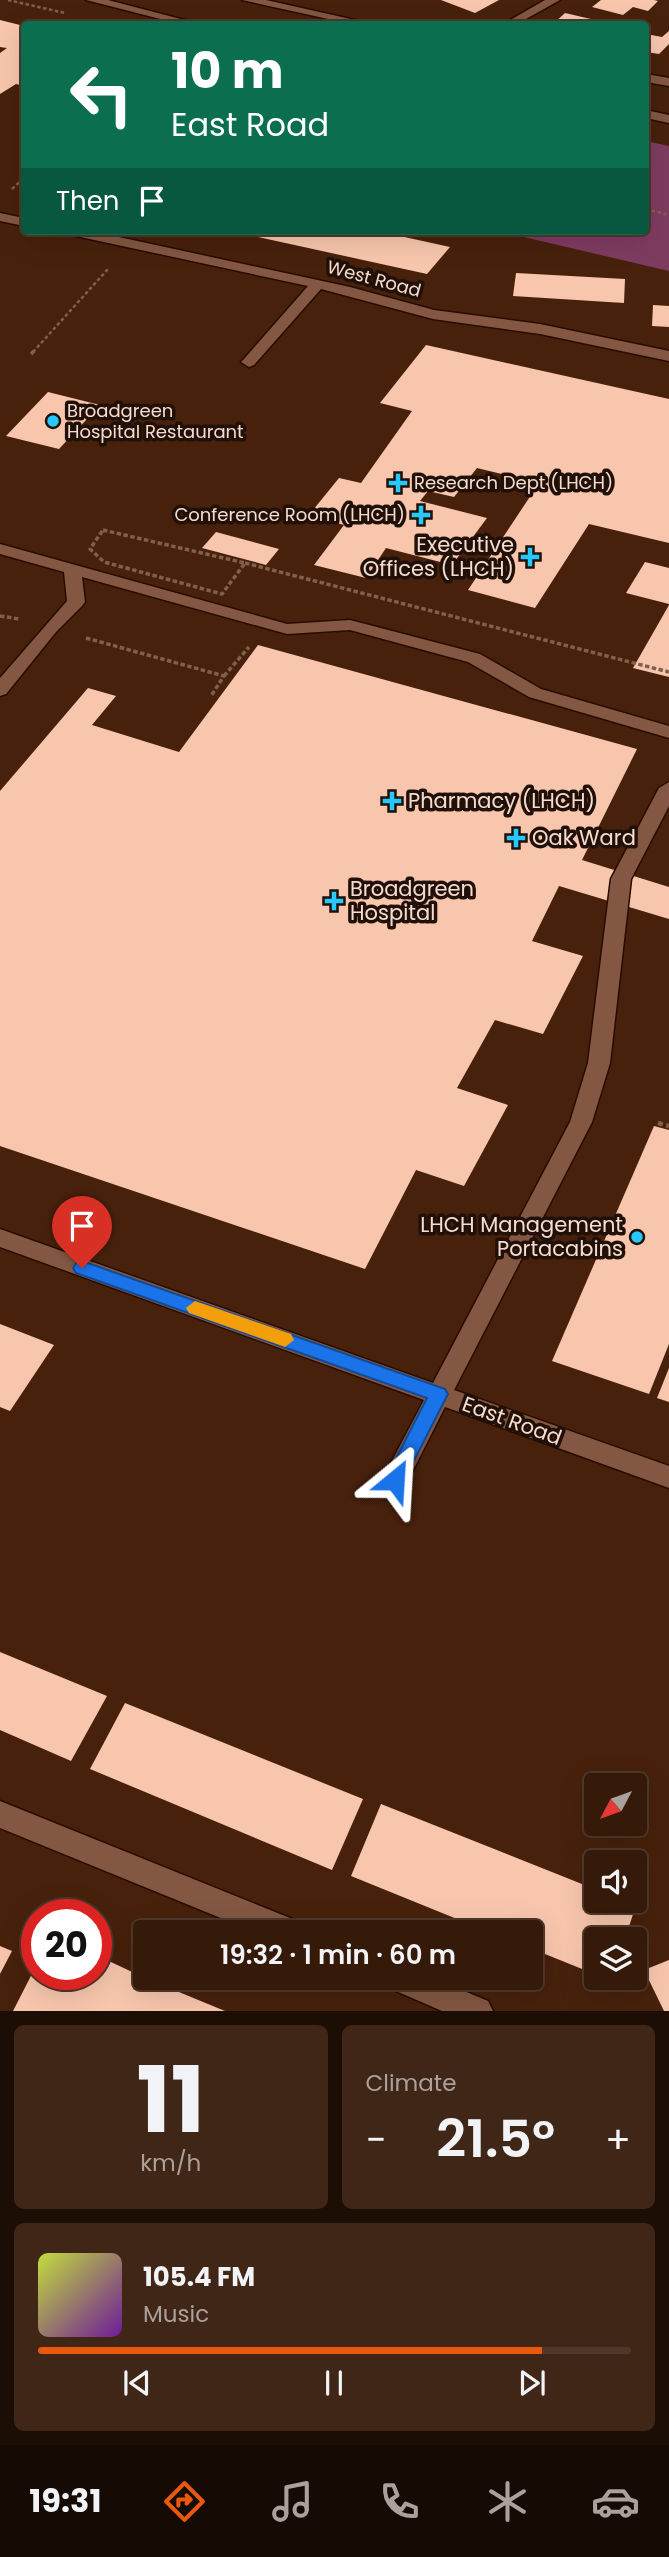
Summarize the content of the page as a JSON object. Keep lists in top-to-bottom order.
{
  "streets": {
    "street": ["West Road", "East Road"]
  },
  "places": {
    "other": ["Broadgreen Hospital Restaurant", "LHCH Management Portacabins"],
    "health": [
      "Research Dept (LHCH)",
      "Conference Room (LHCH)",
      "Executive Offices (LHCH)",
      "Pharmacy (LHCH)",
      "Oak Ward",
      "Broadgreen Hospital"
    ]
  },
  "north": "bottom left",
  "page": {
    "turn": ["10 m", "East Road"],
    "then": "Then",
    "limit": "20",
    "trip": "19:32 · 1 min · 60 m",
    "tile": [
      ["11", "km/h"],
      "Climate"
    ],
    "heat": ["−", "21.5°", "+"],
    "song": ["105.4 FM", "Music"],
    "tabs": "19:31"
  }
}
